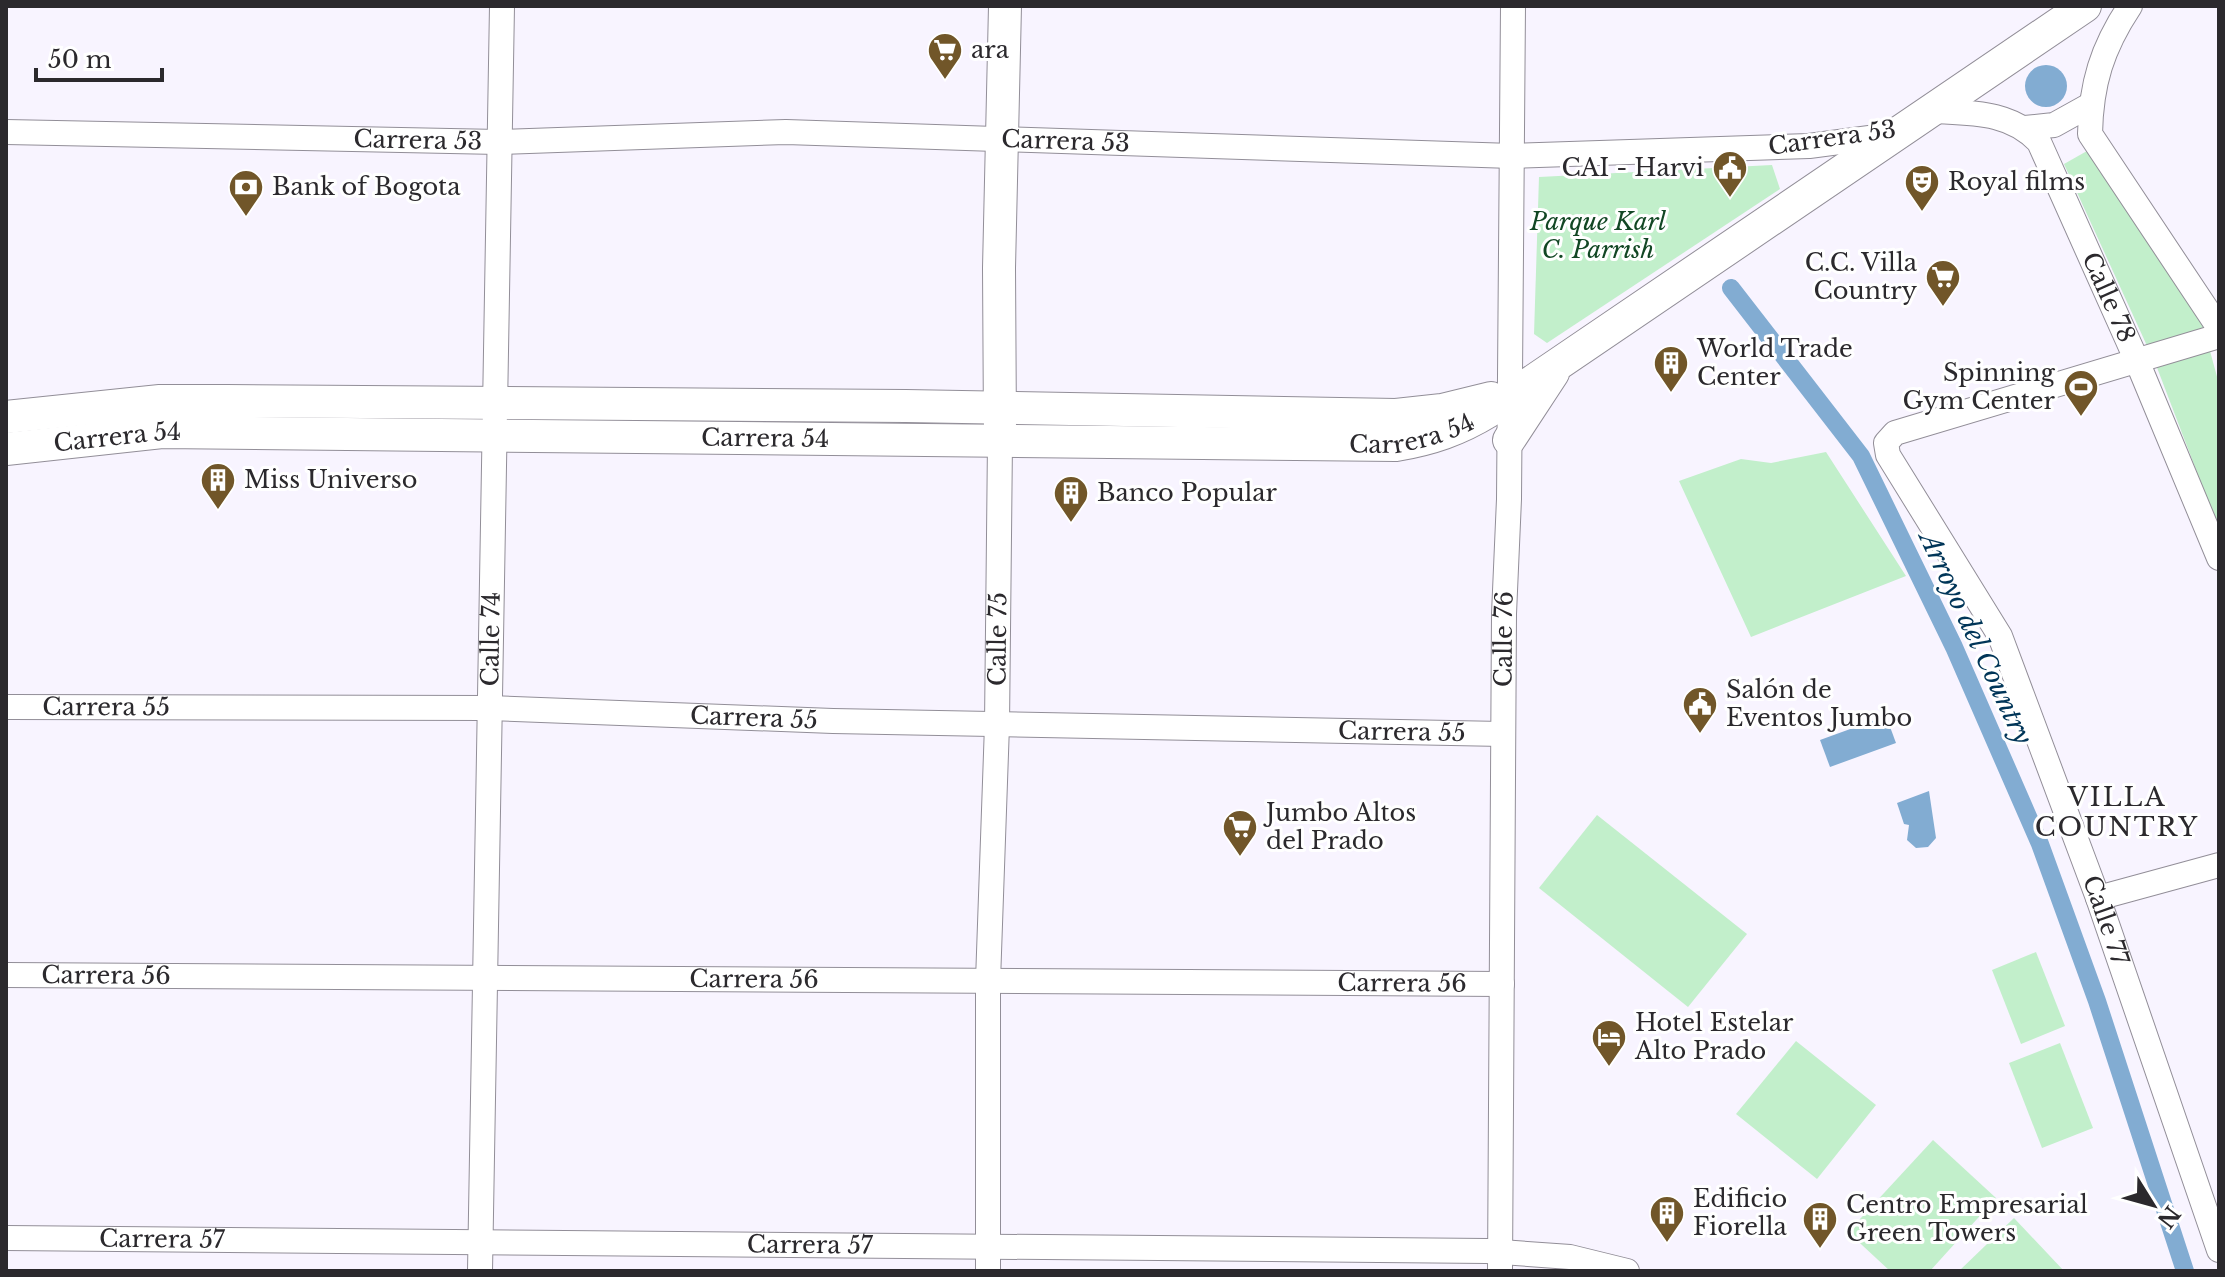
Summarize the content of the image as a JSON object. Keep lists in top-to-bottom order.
{
  "streets": {
    "main road": ["Carrera 53", "Carrera 54", "Calle 75"],
    "street": [
      "Calle 78",
      "Calle 74",
      "Calle 76",
      "Carrera 55",
      "Calle 77",
      "Carrera 56",
      "Carrera 57"
    ]
  },
  "crossings": [
    ["Carrera 53", "Carrera 54"],
    ["Carrera 53", "Calle 74"],
    ["Carrera 53", "Calle 76"],
    ["Carrera 53", "Calle 75"],
    ["Calle 78", "Calle 77"],
    ["Carrera 54", "Calle 74"],
    ["Carrera 54", "Calle 76"],
    ["Carrera 54", "Calle 75"],
    ["Calle 74", "Carrera 55"],
    ["Calle 74", "Carrera 56"],
    ["Calle 74", "Carrera 57"],
    ["Calle 76", "Carrera 55"],
    ["Calle 76", "Carrera 56"],
    ["Calle 76", "Carrera 57"],
    ["Calle 75", "Carrera 55"],
    ["Calle 75", "Carrera 56"],
    ["Calle 75", "Carrera 57"]
  ],
  "districts": ["VILLA COUNTRY"],
  "water": ["Arroyo del Country"],
  "parks": ["Parque Karl C. Parrish"],
  "places": {
    "supermarket": ["ara", "C.C. Villa Country", "Jumbo Altos del Prado"],
    "public building": ["CAI - Harvi", "Salón de Eventos Jumbo"],
    "theatre": ["Royal films"],
    "bank": ["Bank of Bogota"],
    "building": [
      "World Trade Center",
      "Miss Universo",
      "Banco Popular",
      "Edificio Fiorella",
      "Centro Empresarial Green Towers"
    ],
    "sports": ["Spinning Gym Center"],
    "hotel": ["Hotel Estelar Alto Prado"]
  },
  "scale_bar": "50 m",
  "north": "bottom right"
}
